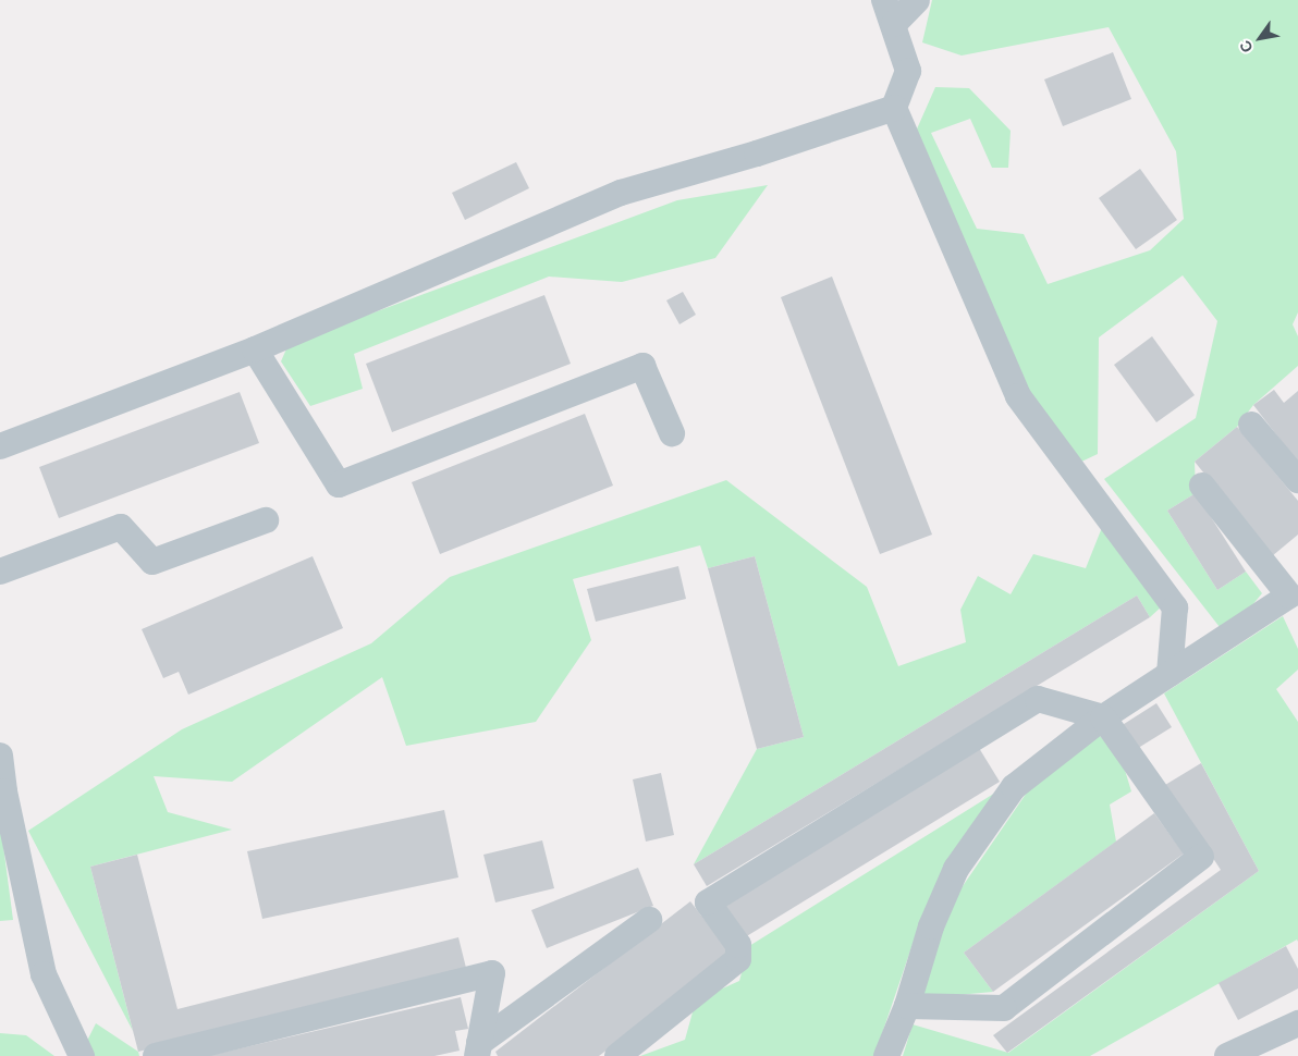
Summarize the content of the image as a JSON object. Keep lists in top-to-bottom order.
{
  "north": "bottom left"
}
